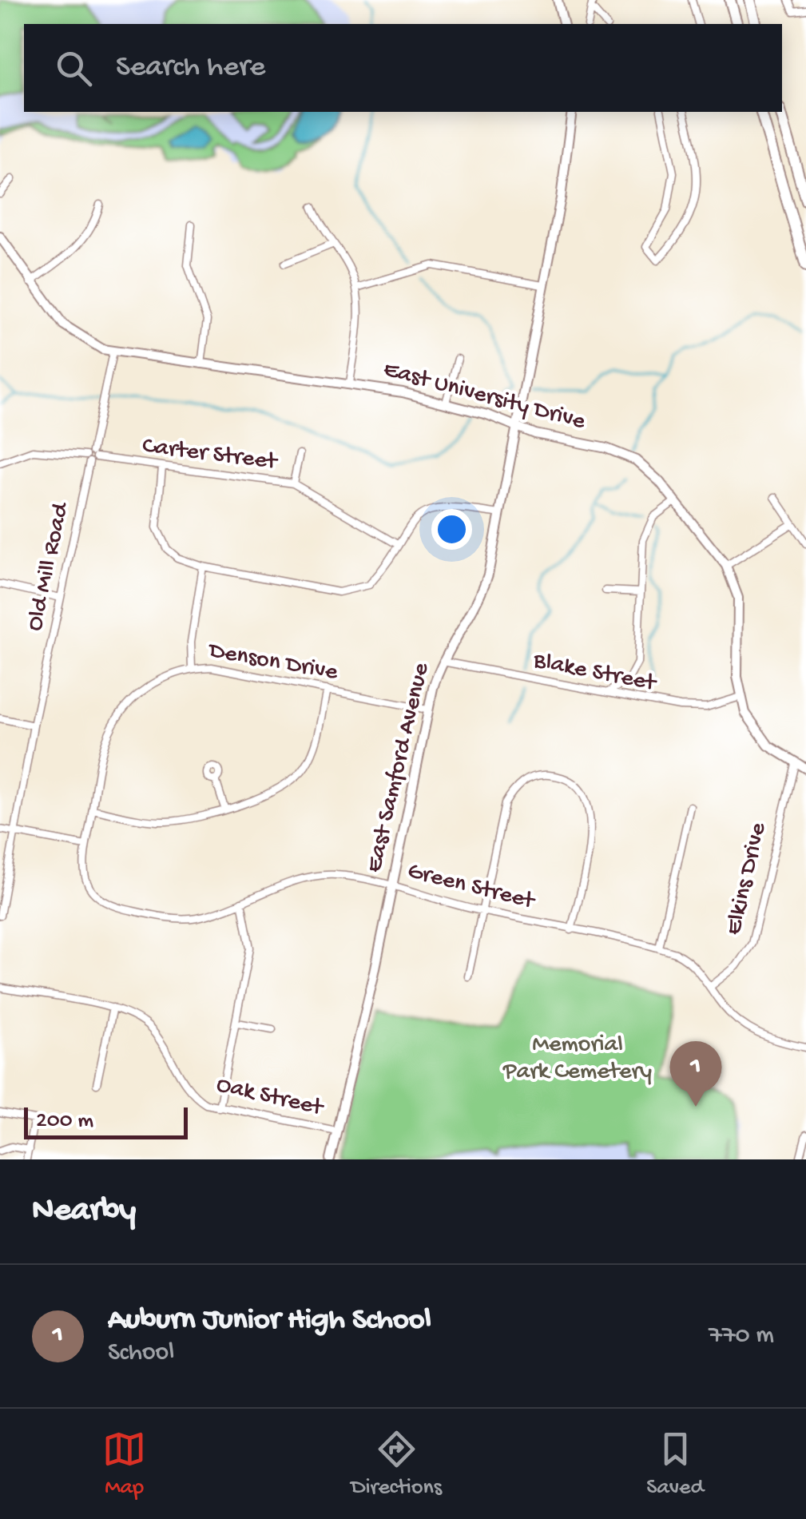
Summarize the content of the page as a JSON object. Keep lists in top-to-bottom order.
{
  "streets": {
    "street": [
      "East University Drive",
      "Carter Street",
      "Old Mill Road",
      "Denson Drive",
      "Blake Street",
      "East Samford Avenue",
      "Elkins Drive",
      "Green Street",
      "Oak Street"
    ]
  },
  "crossings": [
    ["East University Drive", "Old Mill Road"],
    ["East University Drive", "Blake Street"],
    ["East University Drive", "East Samford Avenue"],
    ["East University Drive", "Elkins Drive"],
    ["Carter Street", "Old Mill Road"],
    ["Denson Drive", "East Samford Avenue"],
    ["Denson Drive", "Green Street"],
    ["Blake Street", "East Samford Avenue"],
    ["East Samford Avenue", "Green Street"],
    ["East Samford Avenue", "Oak Street"],
    ["Elkins Drive", "Green Street"]
  ],
  "parks": ["Memorial Park Cemetery"],
  "scale_bar": "200 m",
  "page": {
    "search": "Search here",
    "pins": "1",
    "scale": "200 m",
    "heading": "Nearby",
    "list": [
      {
        "mark": "1",
        "name": "Auburn Junior High School",
        "note": "School",
        "value": "770 m"
      }
    ],
    "nav": ["Map", "Directions", "Saved"]
  }
}
